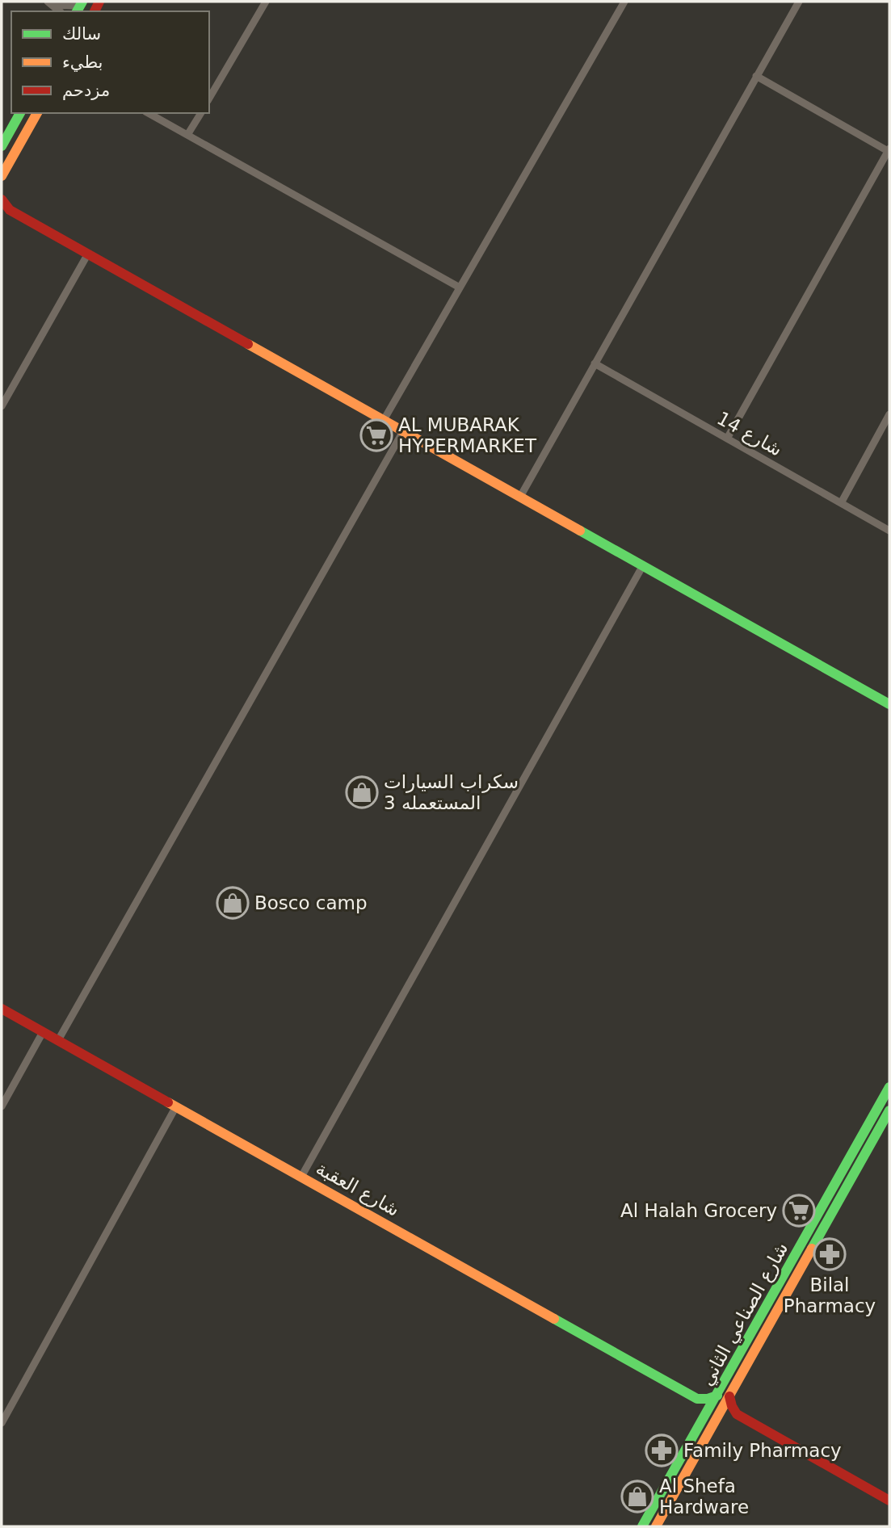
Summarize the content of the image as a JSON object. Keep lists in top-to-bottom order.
{
  "streets": {
    "street": ["شارع 14", "شارع العقبة", "شارع الصناعي الثاني"]
  },
  "places": {
    "supermarket": ["AL MUBARAK HYPERMARKET", "Al Halah Grocery"],
    "shop": ["سكراب السيارات المستعمله 3", "Bosco camp", "Al Shefa Hardware"],
    "pharmacy": ["Bilal Pharmacy", "Family Pharmacy"]
  },
  "legend": ["سالك", "بطيء", "مزدحم"]
}
